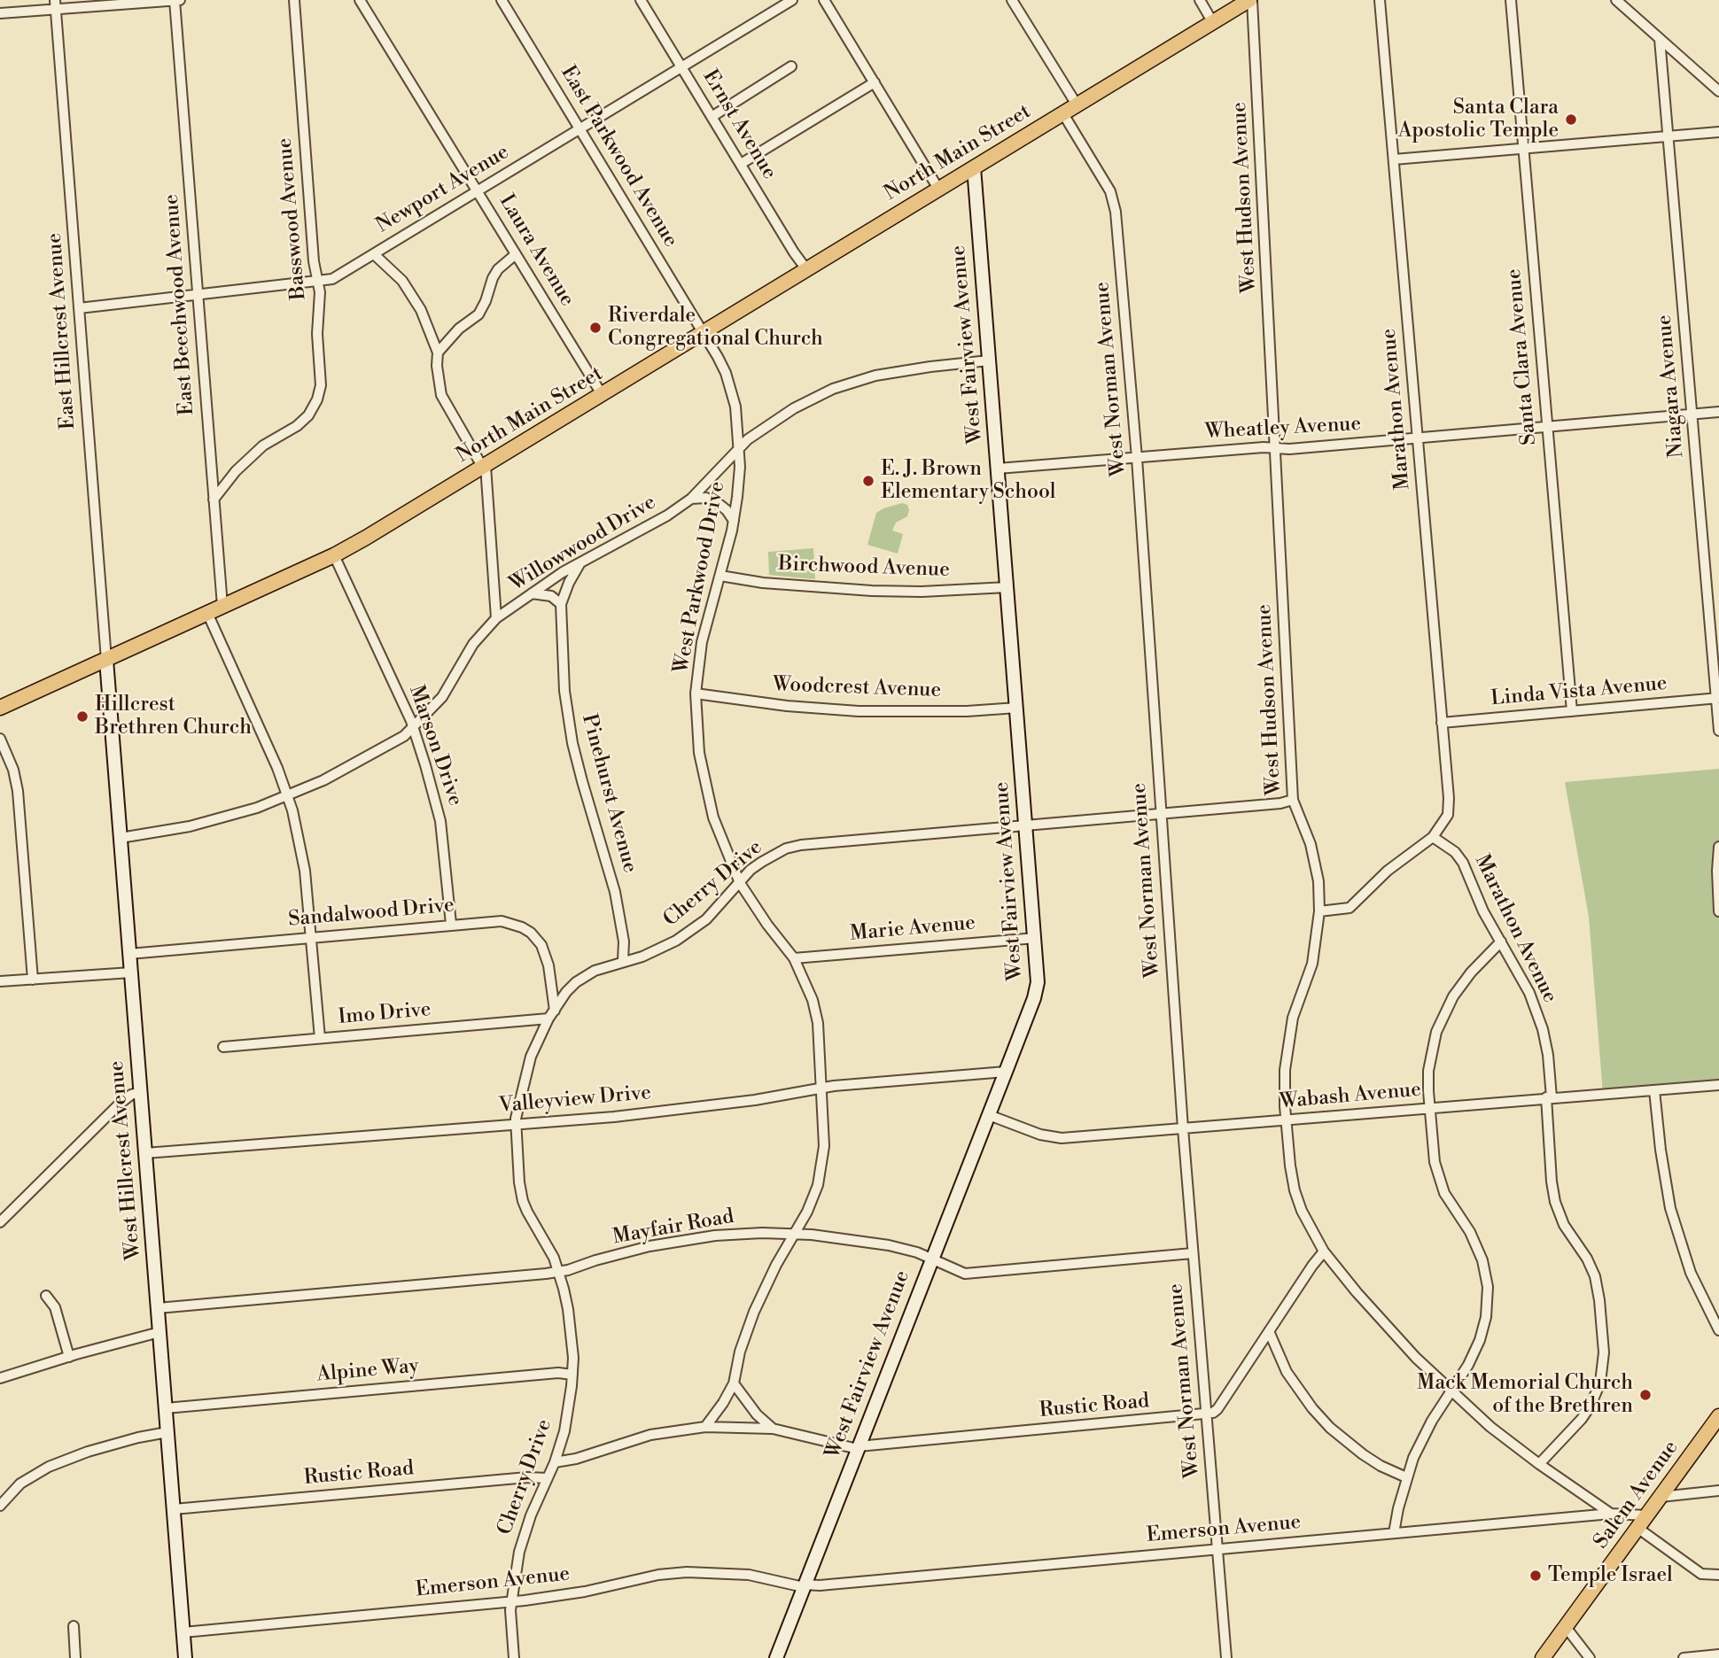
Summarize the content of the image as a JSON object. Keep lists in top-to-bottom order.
{
  "streets": {
    "main road": ["North Main Street", "Salem Avenue"],
    "street": [
      "Ernst Avenue",
      "East Parkwood Avenue",
      "Newport Avenue",
      "West Hudson Avenue",
      "Basswood Avenue",
      "Laura Avenue",
      "East Beechwood Avenue",
      "East Hillcrest Avenue",
      "West Fairview Avenue",
      "Santa Clara Avenue",
      "West Norman Avenue",
      "Niagara Avenue",
      "Marathon Avenue",
      "Wheatley Avenue",
      "Willowwood Drive",
      "Birchwood Avenue",
      "West Parkwood Drive",
      "Woodcrest Avenue",
      "Linda Vista Avenue",
      "Marson Drive",
      "Pinehurst Avenue",
      "Cherry Drive",
      "Sandalwood Drive",
      "Marie Avenue",
      "Imo Drive",
      "Wabash Avenue",
      "Valleyview Drive",
      "West Hillcrest Avenue",
      "Mayfair Road",
      "Alpine Way",
      "Rustic Road",
      "Emerson Avenue"
    ]
  },
  "crossings": [
    ["Ernst Avenue", "North Main Street"],
    ["Ernst Avenue", "Newport Avenue"],
    ["North Main Street", "East Parkwood Avenue"],
    ["North Main Street", "West Hudson Avenue"],
    ["North Main Street", "Laura Avenue"],
    ["North Main Street", "East Beechwood Avenue"],
    ["North Main Street", "East Hillcrest Avenue"],
    ["North Main Street", "West Fairview Avenue"],
    ["North Main Street", "West Norman Avenue"],
    ["North Main Street", "West Parkwood Drive"],
    ["North Main Street", "Marson Drive"],
    ["North Main Street", "West Hillcrest Avenue"],
    ["East Parkwood Avenue", "Newport Avenue"],
    ["East Parkwood Avenue", "West Parkwood Drive"],
    ["Newport Avenue", "Basswood Avenue"],
    ["Newport Avenue", "Laura Avenue"],
    ["Newport Avenue", "East Beechwood Avenue"],
    ["Newport Avenue", "East Hillcrest Avenue"],
    ["West Hudson Avenue", "Marathon Avenue"],
    ["West Hudson Avenue", "Wheatley Avenue"],
    ["West Hudson Avenue", "Cherry Drive"],
    ["West Hudson Avenue", "Wabash Avenue"],
    ["West Hudson Avenue", "Emerson Avenue"],
    ["Basswood Avenue", "East Beechwood Avenue"],
    ["East Hillcrest Avenue", "West Hillcrest Avenue"],
    ["West Fairview Avenue", "Wheatley Avenue"],
    ["West Fairview Avenue", "Willowwood Drive"],
    ["West Fairview Avenue", "Birchwood Avenue"],
    ["West Fairview Avenue", "Woodcrest Avenue"],
    ["West Fairview Avenue", "Cherry Drive"],
    ["West Fairview Avenue", "Marie Avenue"],
    ["West Fairview Avenue", "Wabash Avenue"],
    ["West Fairview Avenue", "Valleyview Drive"],
    ["West Fairview Avenue", "Mayfair Road"],
    ["West Fairview Avenue", "Rustic Road"],
    ["West Fairview Avenue", "Emerson Avenue"],
    ["Santa Clara Avenue", "Wheatley Avenue"],
    ["Santa Clara Avenue", "Linda Vista Avenue"],
    ["West Norman Avenue", "Wheatley Avenue"],
    ["West Norman Avenue", "Cherry Drive"],
    ["West Norman Avenue", "Wabash Avenue"],
    ["West Norman Avenue", "Mayfair Road"],
    ["West Norman Avenue", "Rustic Road"],
    ["West Norman Avenue", "Emerson Avenue"],
    ["Niagara Avenue", "Wheatley Avenue"],
    ["Niagara Avenue", "Linda Vista Avenue"],
    ["Marathon Avenue", "Wheatley Avenue"],
    ["Marathon Avenue", "Linda Vista Avenue"],
    ["Marathon Avenue", "Wabash Avenue"],
    ["Willowwood Drive", "West Parkwood Drive"],
    ["Willowwood Drive", "Marson Drive"],
    ["Willowwood Drive", "Pinehurst Avenue"],
    ["Willowwood Drive", "West Hillcrest Avenue"],
    ["Birchwood Avenue", "West Parkwood Drive"],
    ["West Parkwood Drive", "Woodcrest Avenue"],
    ["West Parkwood Drive", "Cherry Drive"],
    ["West Parkwood Drive", "Marie Avenue"],
    ["West Parkwood Drive", "Valleyview Drive"],
    ["West Parkwood Drive", "Mayfair Road"],
    ["West Parkwood Drive", "Rustic Road"],
    ["Marson Drive", "Sandalwood Drive"],
    ["Pinehurst Avenue", "Cherry Drive"],
    ["Cherry Drive", "Sandalwood Drive"],
    ["Cherry Drive", "Imo Drive"],
    ["Cherry Drive", "Valleyview Drive"],
    ["Cherry Drive", "Mayfair Road"],
    ["Cherry Drive", "Alpine Way"],
    ["Cherry Drive", "Rustic Road"],
    ["Cherry Drive", "Emerson Avenue"],
    ["Sandalwood Drive", "Imo Drive"],
    ["Sandalwood Drive", "West Hillcrest Avenue"],
    ["Valleyview Drive", "West Hillcrest Avenue"],
    ["West Hillcrest Avenue", "Mayfair Road"],
    ["West Hillcrest Avenue", "Alpine Way"],
    ["West Hillcrest Avenue", "Rustic Road"],
    ["West Hillcrest Avenue", "Emerson Avenue"],
    ["Salem Avenue", "Emerson Avenue"]
  ],
  "places": [
    "Santa Clara Apostolic Temple",
    "Riverdale Congregational Church",
    "E. J. Brown Elementary School",
    "Hillcrest Brethren Church",
    "Mack Memorial Church of the Brethren",
    "Temple Israel"
  ]
}
